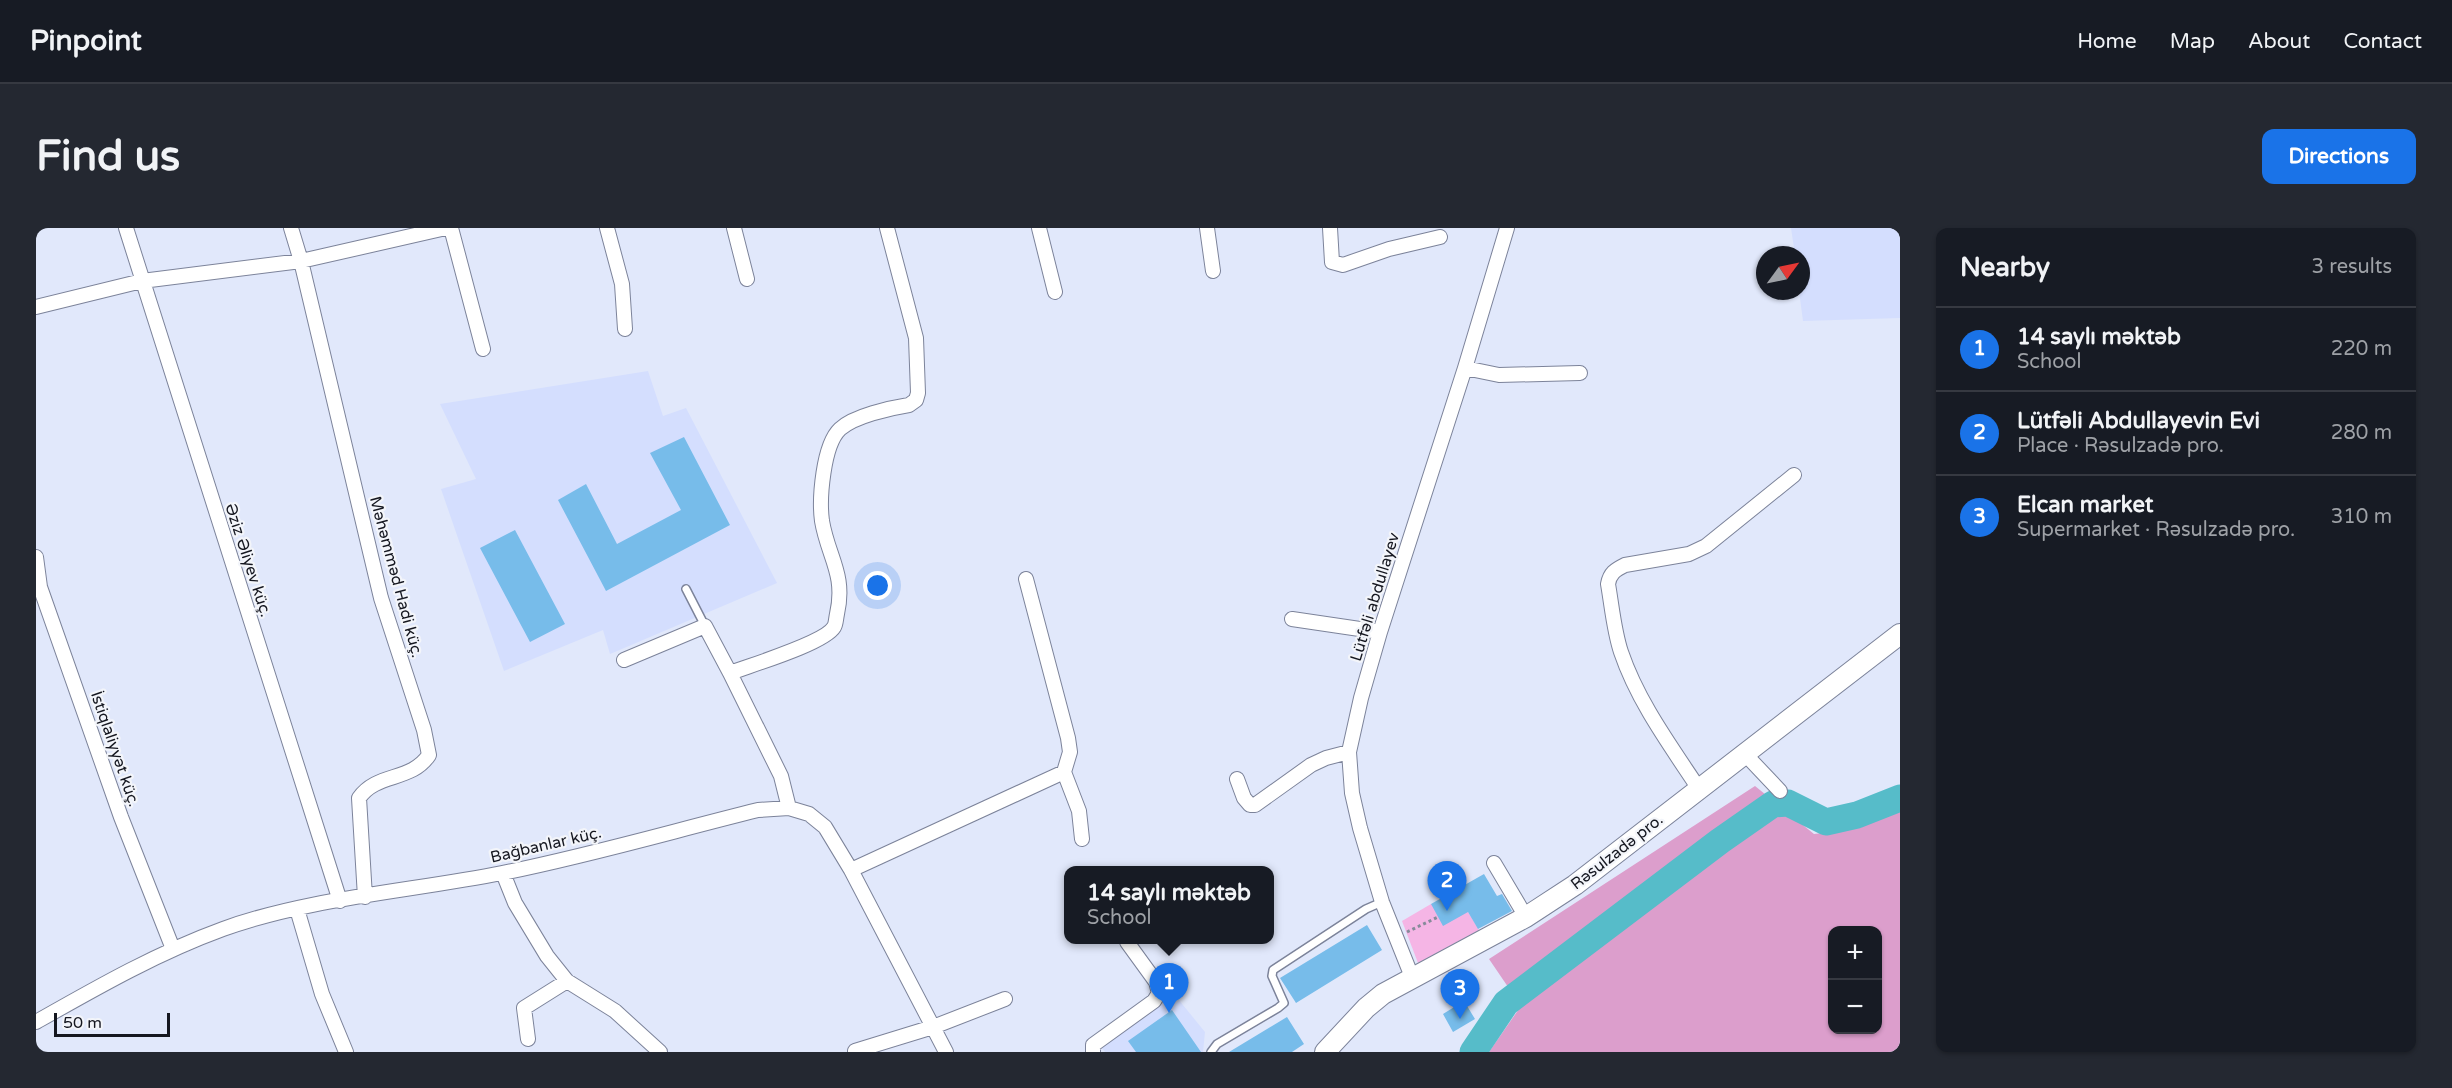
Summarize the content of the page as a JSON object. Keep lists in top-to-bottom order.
{
  "streets": {
    "street": [
      "Əziz Əliyev küç.",
      "Məhəmməd Hadi küç.",
      "Lütfəli abdullayev",
      "İstiqlaliyyət küç.",
      "Bağbanlar küç.",
      "Rəsulzadə pro."
    ]
  },
  "crossings": [
    ["Əziz Əliyev küç.", "Bağbanlar küç."],
    ["Məhəmməd Hadi küç.", "Bağbanlar küç."],
    ["Lütfəli abdullayev", "Rəsulzadə pro."],
    ["İstiqlaliyyət küç.", "Bağbanlar küç."]
  ],
  "scale_bar": "50 m",
  "north": "top right",
  "page": {
    "header": "Pinpoint",
    "nav": [
      "Home",
      "Map",
      "About",
      "Contact"
    ],
    "buttons": "Directions",
    "title": "Find us",
    "heading": ["Nearby", "3 results"],
    "list": [
      {
        "mark": "1",
        "name": "14 saylı məktəb",
        "note": "School",
        "value": "220 m"
      },
      {
        "mark": "2",
        "name": "Lütfəli Abdullayevin Evi",
        "note": "Place · Rəsulzadə pro.",
        "value": "280 m"
      },
      {
        "mark": "3",
        "name": "Elcan market",
        "note": "Supermarket · Rəsulzadə pro.",
        "value": "310 m"
      }
    ],
    "pins": ["2", "1", "3"],
    "popup": ["14 saylı məktəb", "School"],
    "map_buttons": ["+", "−"],
    "scale": "50 m"
  }
}
